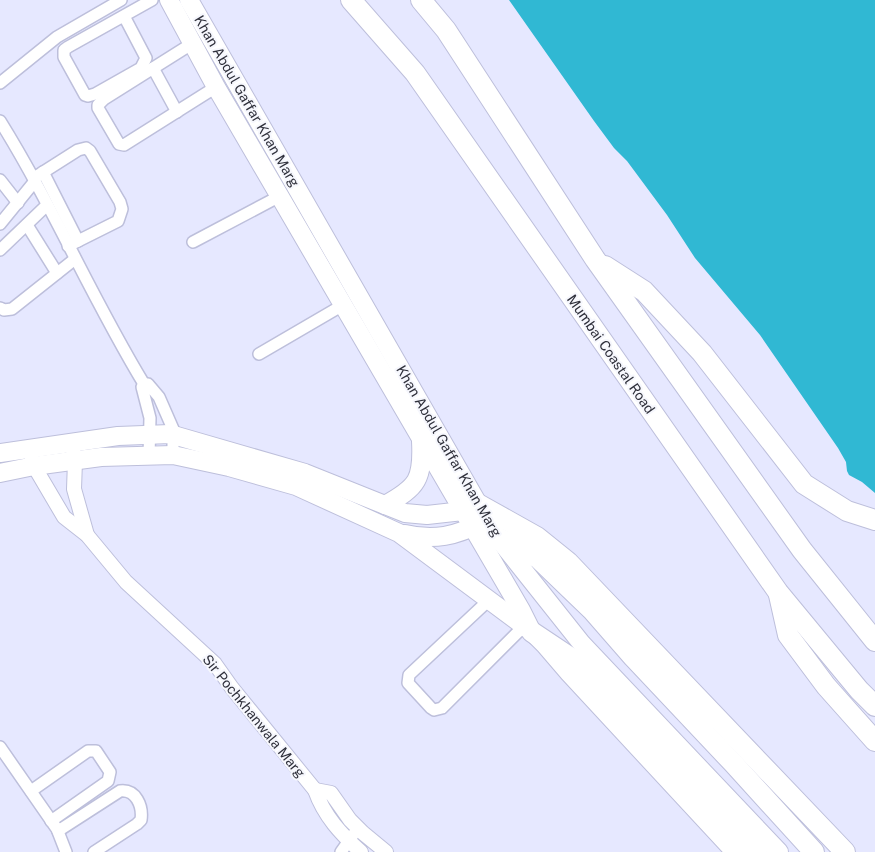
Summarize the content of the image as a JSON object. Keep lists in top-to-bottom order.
{
  "streets": {
    "highway": ["Mumbai Coastal Road"],
    "main road": ["Khan Abdul Gaffar Khan Marg"],
    "street": ["Sir Pochkhanwala Marg"]
  }
}
